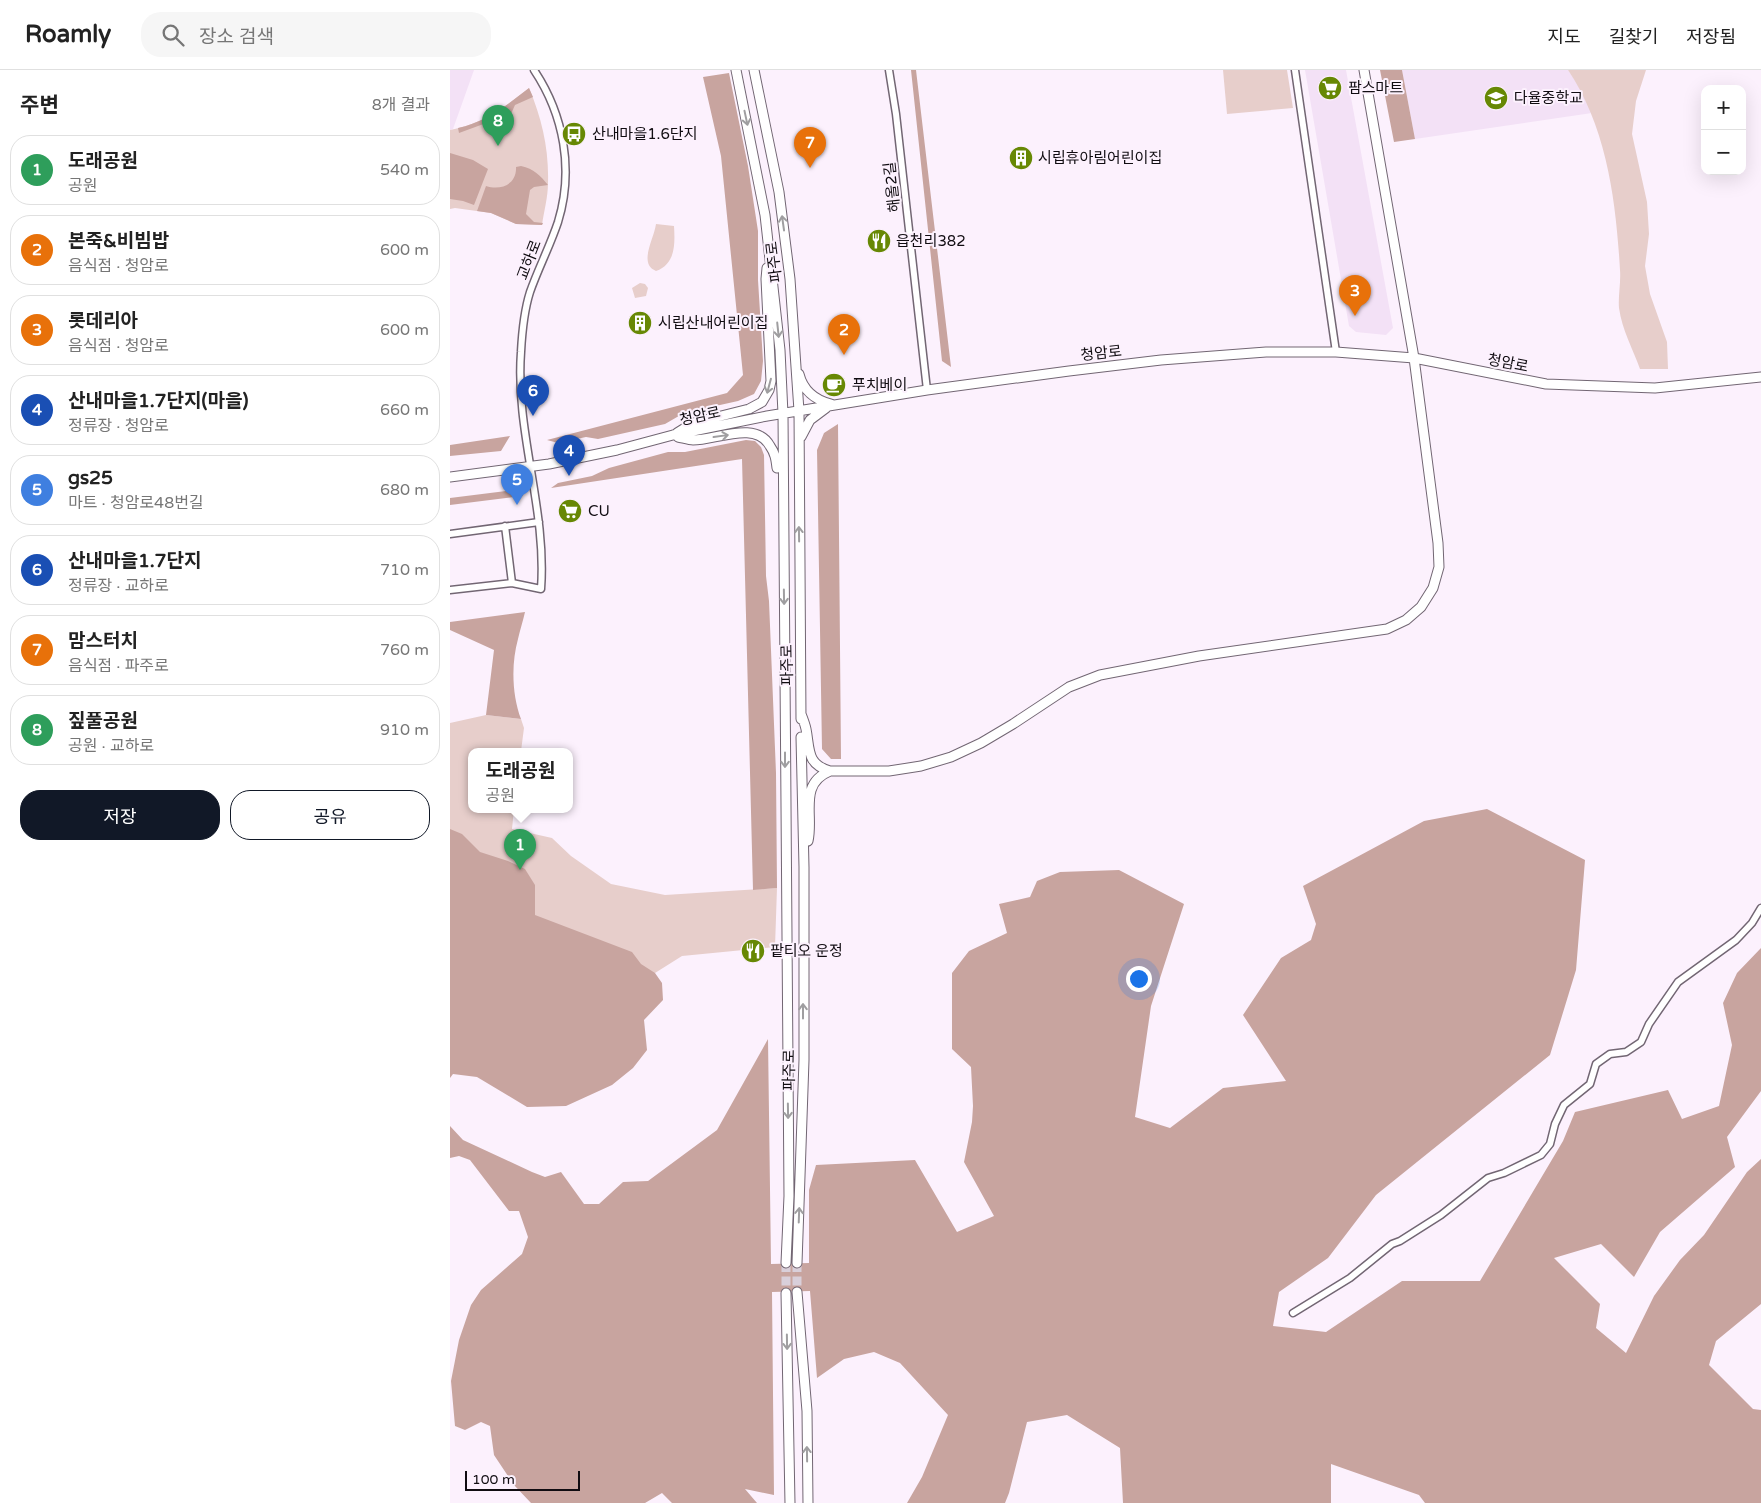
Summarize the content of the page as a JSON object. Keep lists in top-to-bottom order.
{
  "streets": {
    "main road": ["파주로", "청암로"],
    "street": ["해올2길", "교하로"]
  },
  "crossings": [
    ["해올2길", "청암로"],
    ["교하로", "청암로"],
    ["파주로", "청암로"]
  ],
  "places": {
    "supermarket": ["팜스마트", "CU"],
    "school or university": ["다율중학교"],
    "bus stop": ["산내마을1.6단지"],
    "building": ["시립휴아림어린이집", "시립산내어린이집"],
    "restaurant": ["읍천리382", "팥티오 운정"],
    "cafe": ["푸치베이"]
  },
  "scale_bar": "100 m",
  "page": {
    "header": "Roamly",
    "search": "장소 검색",
    "nav": ["지도", "길찾기", "저장됨"],
    "heading": ["주변", "8개 결과"],
    "map_buttons": ["+", "−"],
    "pins": [
      "8",
      "7",
      "3",
      "2",
      "6",
      "4",
      "5",
      "1"
    ],
    "list": [
      {
        "mark": "1",
        "name": "도래공원",
        "note": "공원",
        "value": "540 m"
      },
      {
        "mark": "2",
        "name": "본죽&비빔밥",
        "note": "음식점 · 청암로",
        "value": "600 m"
      },
      {
        "mark": "3",
        "name": "롯데리아",
        "note": "음식점 · 청암로",
        "value": "600 m"
      },
      {
        "mark": "4",
        "name": "산내마을1.7단지(마을)",
        "note": "정류장 · 청암로",
        "value": "660 m"
      },
      {
        "mark": "5",
        "name": "gs25",
        "note": "마트 · 청암로48번길",
        "value": "680 m"
      },
      {
        "mark": "6",
        "name": "산내마을1.7단지",
        "note": "정류장 · 교하로",
        "value": "710 m"
      },
      {
        "mark": "7",
        "name": "맘스터치",
        "note": "음식점 · 파주로",
        "value": "760 m"
      },
      {
        "mark": "8",
        "name": "짚풀공원",
        "note": "공원 · 교하로",
        "value": "910 m"
      }
    ],
    "popup": ["도래공원", "공원"],
    "buttons": ["저장", "공유"],
    "scale": "100 m"
  }
}
